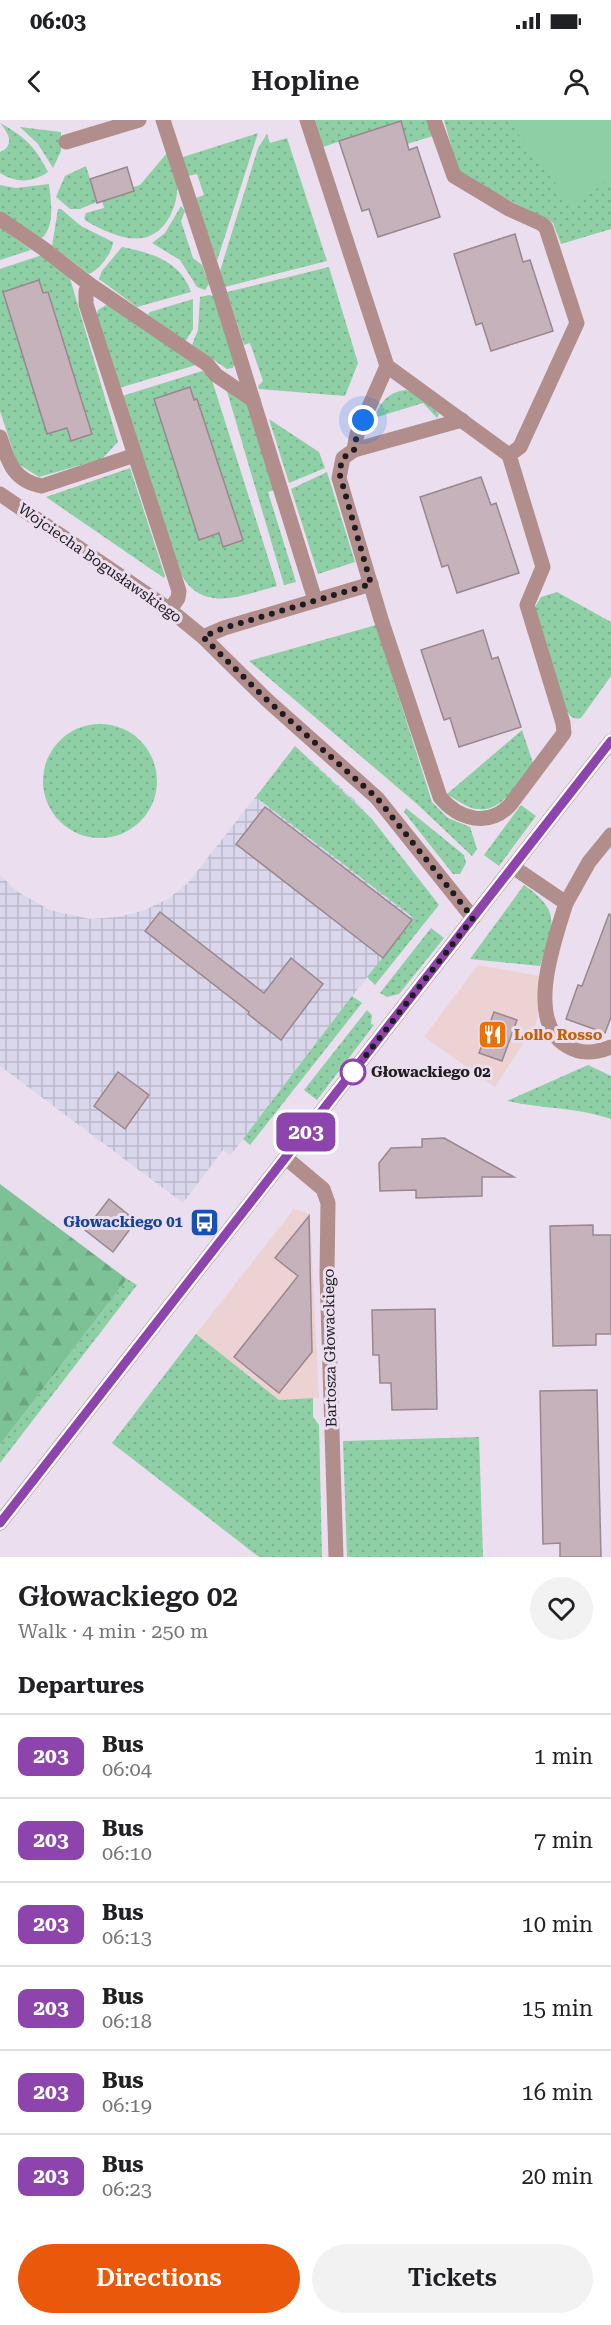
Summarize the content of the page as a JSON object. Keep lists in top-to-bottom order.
{
  "streets": {
    "street": ["Wojciecha Bogusławskiego", "Bartosza Głowackiego"]
  },
  "places": {
    "restaurant": ["Lollo Rosso"],
    "other": ["Głowackiego 02"],
    "bus stop": ["Głowackiego 01"]
  },
  "lines": ["bus line 203"],
  "page": {
    "status": "06:03",
    "header": "Hopline",
    "on_map": "203",
    "heading": [
      ["Głowackiego 02", "Walk · 4 min · 250 m"],
      "Departures"
    ],
    "list": [
      {
        "mark": "203",
        "name": "Bus",
        "note": "06:04",
        "value": "1 min"
      },
      {
        "mark": "203",
        "name": "Bus",
        "note": "06:10",
        "value": "7 min"
      },
      {
        "mark": "203",
        "name": "Bus",
        "note": "06:13",
        "value": "10 min"
      },
      {
        "mark": "203",
        "name": "Bus",
        "note": "06:18",
        "value": "15 min"
      },
      {
        "mark": "203",
        "name": "Bus",
        "note": "06:19",
        "value": "16 min"
      },
      {
        "mark": "203",
        "name": "Bus",
        "note": "06:23",
        "value": "20 min"
      }
    ],
    "buttons": ["Directions", "Tickets"]
  }
}
